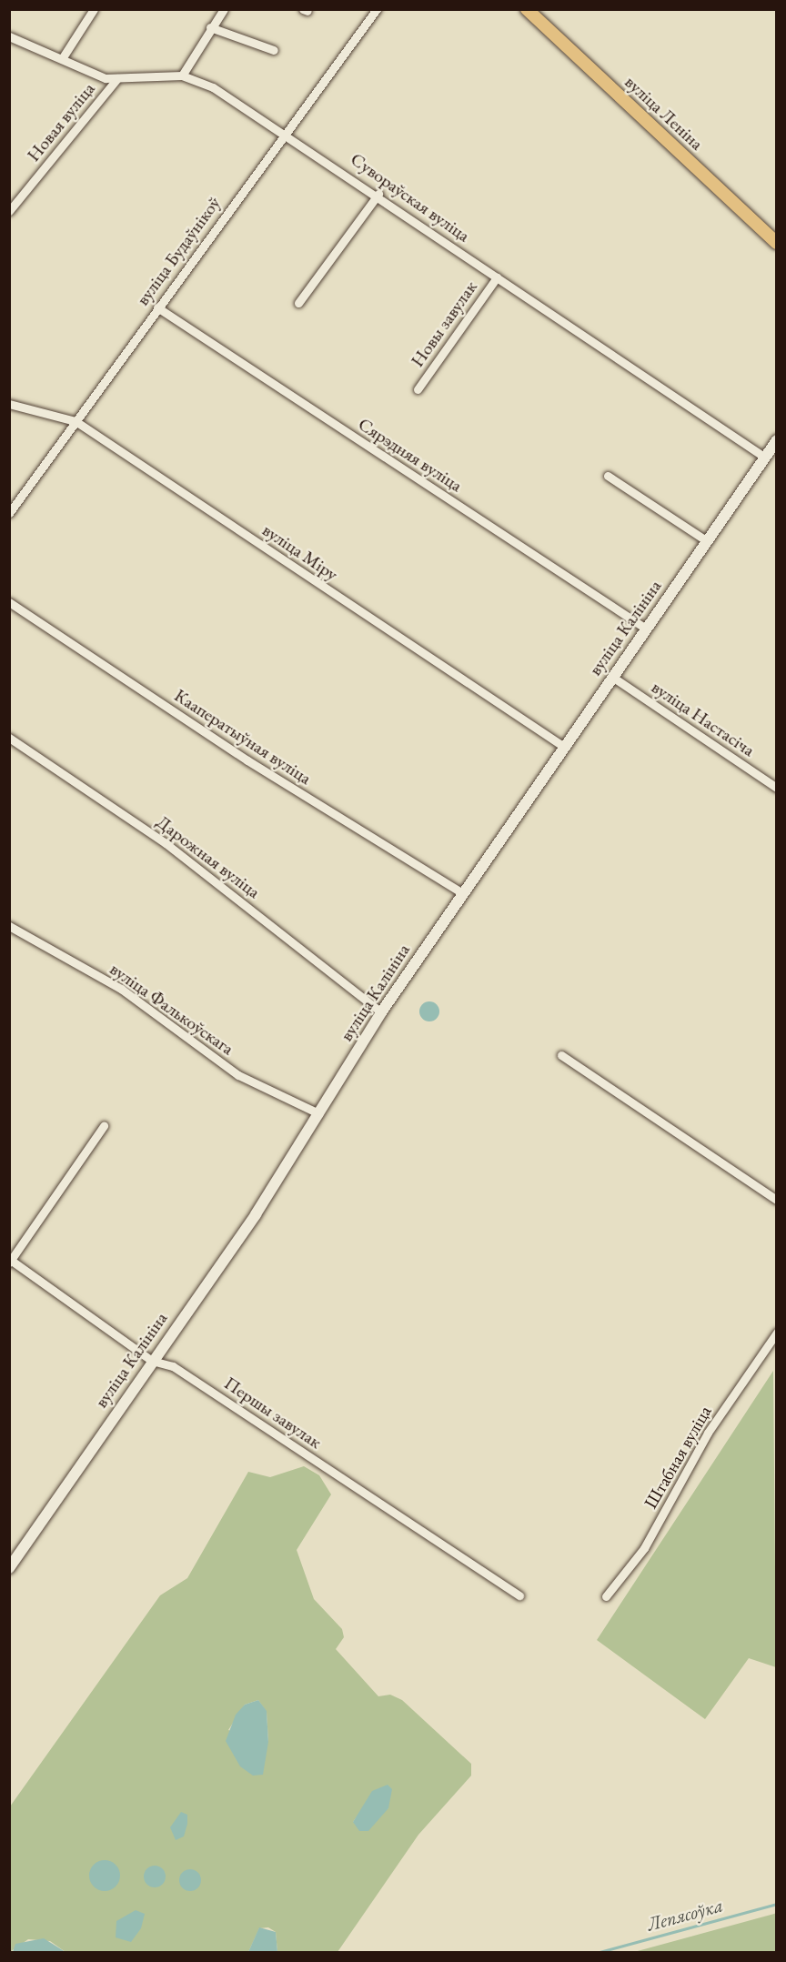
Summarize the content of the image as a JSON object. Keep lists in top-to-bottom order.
{
  "streets": {
    "main road": ["вуліца Леніна"],
    "street": [
      "Новая вуліца",
      "Сувораўская вуліца",
      "вуліца Будаўнікоў",
      "Новы завулак",
      "Сярэдняя вуліца",
      "вуліца Міру",
      "вуліца Калініна",
      "вуліца Настасіча",
      "Кааператыўная вуліца",
      "Дарожная вуліца",
      "вуліца Фалькоўскага",
      "Першы завулак",
      "Штабная вуліца"
    ]
  },
  "crossings": [
    ["Новая вуліца", "Сувораўская вуліца"],
    ["Сувораўская вуліца", "вуліца Будаўнікоў"],
    ["Сувораўская вуліца", "Новы завулак"],
    ["Сувораўская вуліца", "вуліца Калініна"],
    ["вуліца Будаўнікоў", "Сярэдняя вуліца"],
    ["вуліца Будаўнікоў", "вуліца Міру"],
    ["Сярэдняя вуліца", "вуліца Калініна"],
    ["вуліца Міру", "вуліца Калініна"],
    ["вуліца Калініна", "вуліца Настасіча"],
    ["вуліца Калініна", "Кааператыўная вуліца"],
    ["вуліца Калініна", "Дарожная вуліца"],
    ["вуліца Калініна", "вуліца Фалькоўскага"],
    ["вуліца Калініна", "Першы завулак"]
  ],
  "water": ["Лепясоўка"]
}
